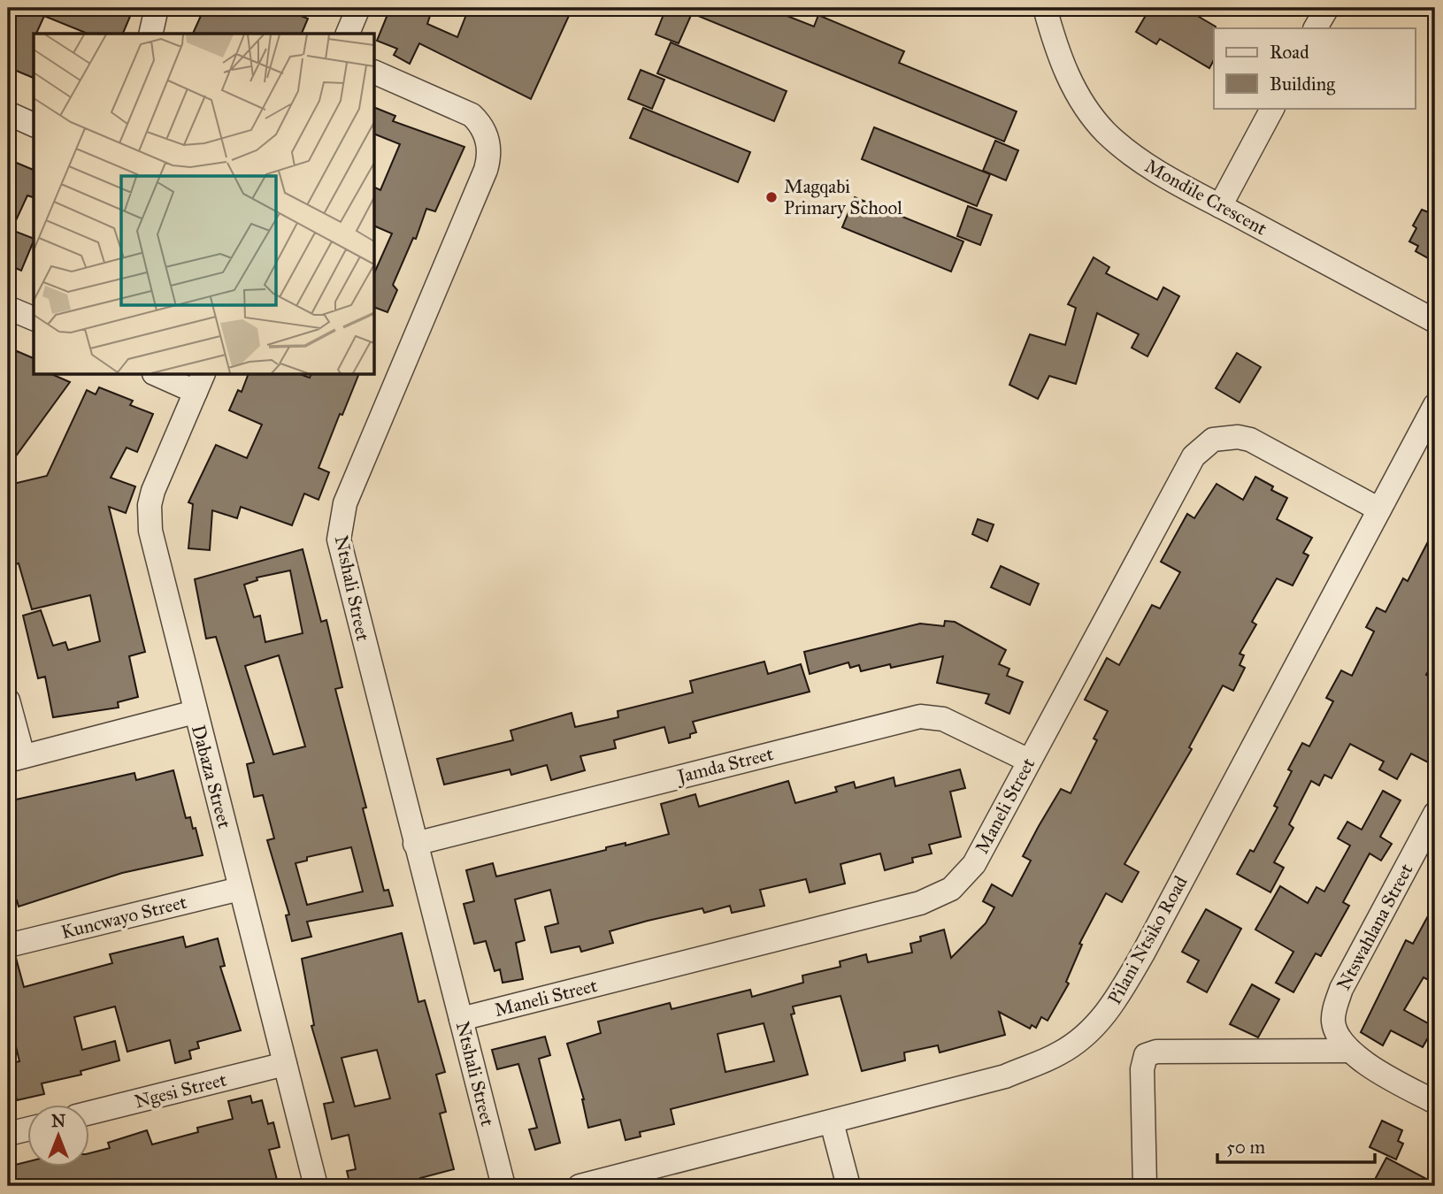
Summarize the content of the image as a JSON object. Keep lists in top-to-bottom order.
{
  "streets": {
    "street": [
      "Mondile Crescent",
      "Ntshali Street",
      "Jamda Street",
      "Dabaza Street",
      "Maneli Street",
      "Kuncwayo Street",
      "Ntswahlana Street",
      "Pilani Ntsiko Road",
      "Ngesi Street"
    ]
  },
  "crossings": [
    ["Ntshali Street", "Jamda Street"],
    ["Ntshali Street", "Maneli Street"],
    ["Jamda Street", "Maneli Street"],
    ["Dabaza Street", "Kuncwayo Street"],
    ["Dabaza Street", "Ngesi Street"],
    ["Maneli Street", "Pilani Ntsiko Road"]
  ],
  "places": ["Magqabi Primary School"],
  "legend": ["Road", "Building"],
  "scale_bar": "50 m",
  "north": "top"
}
